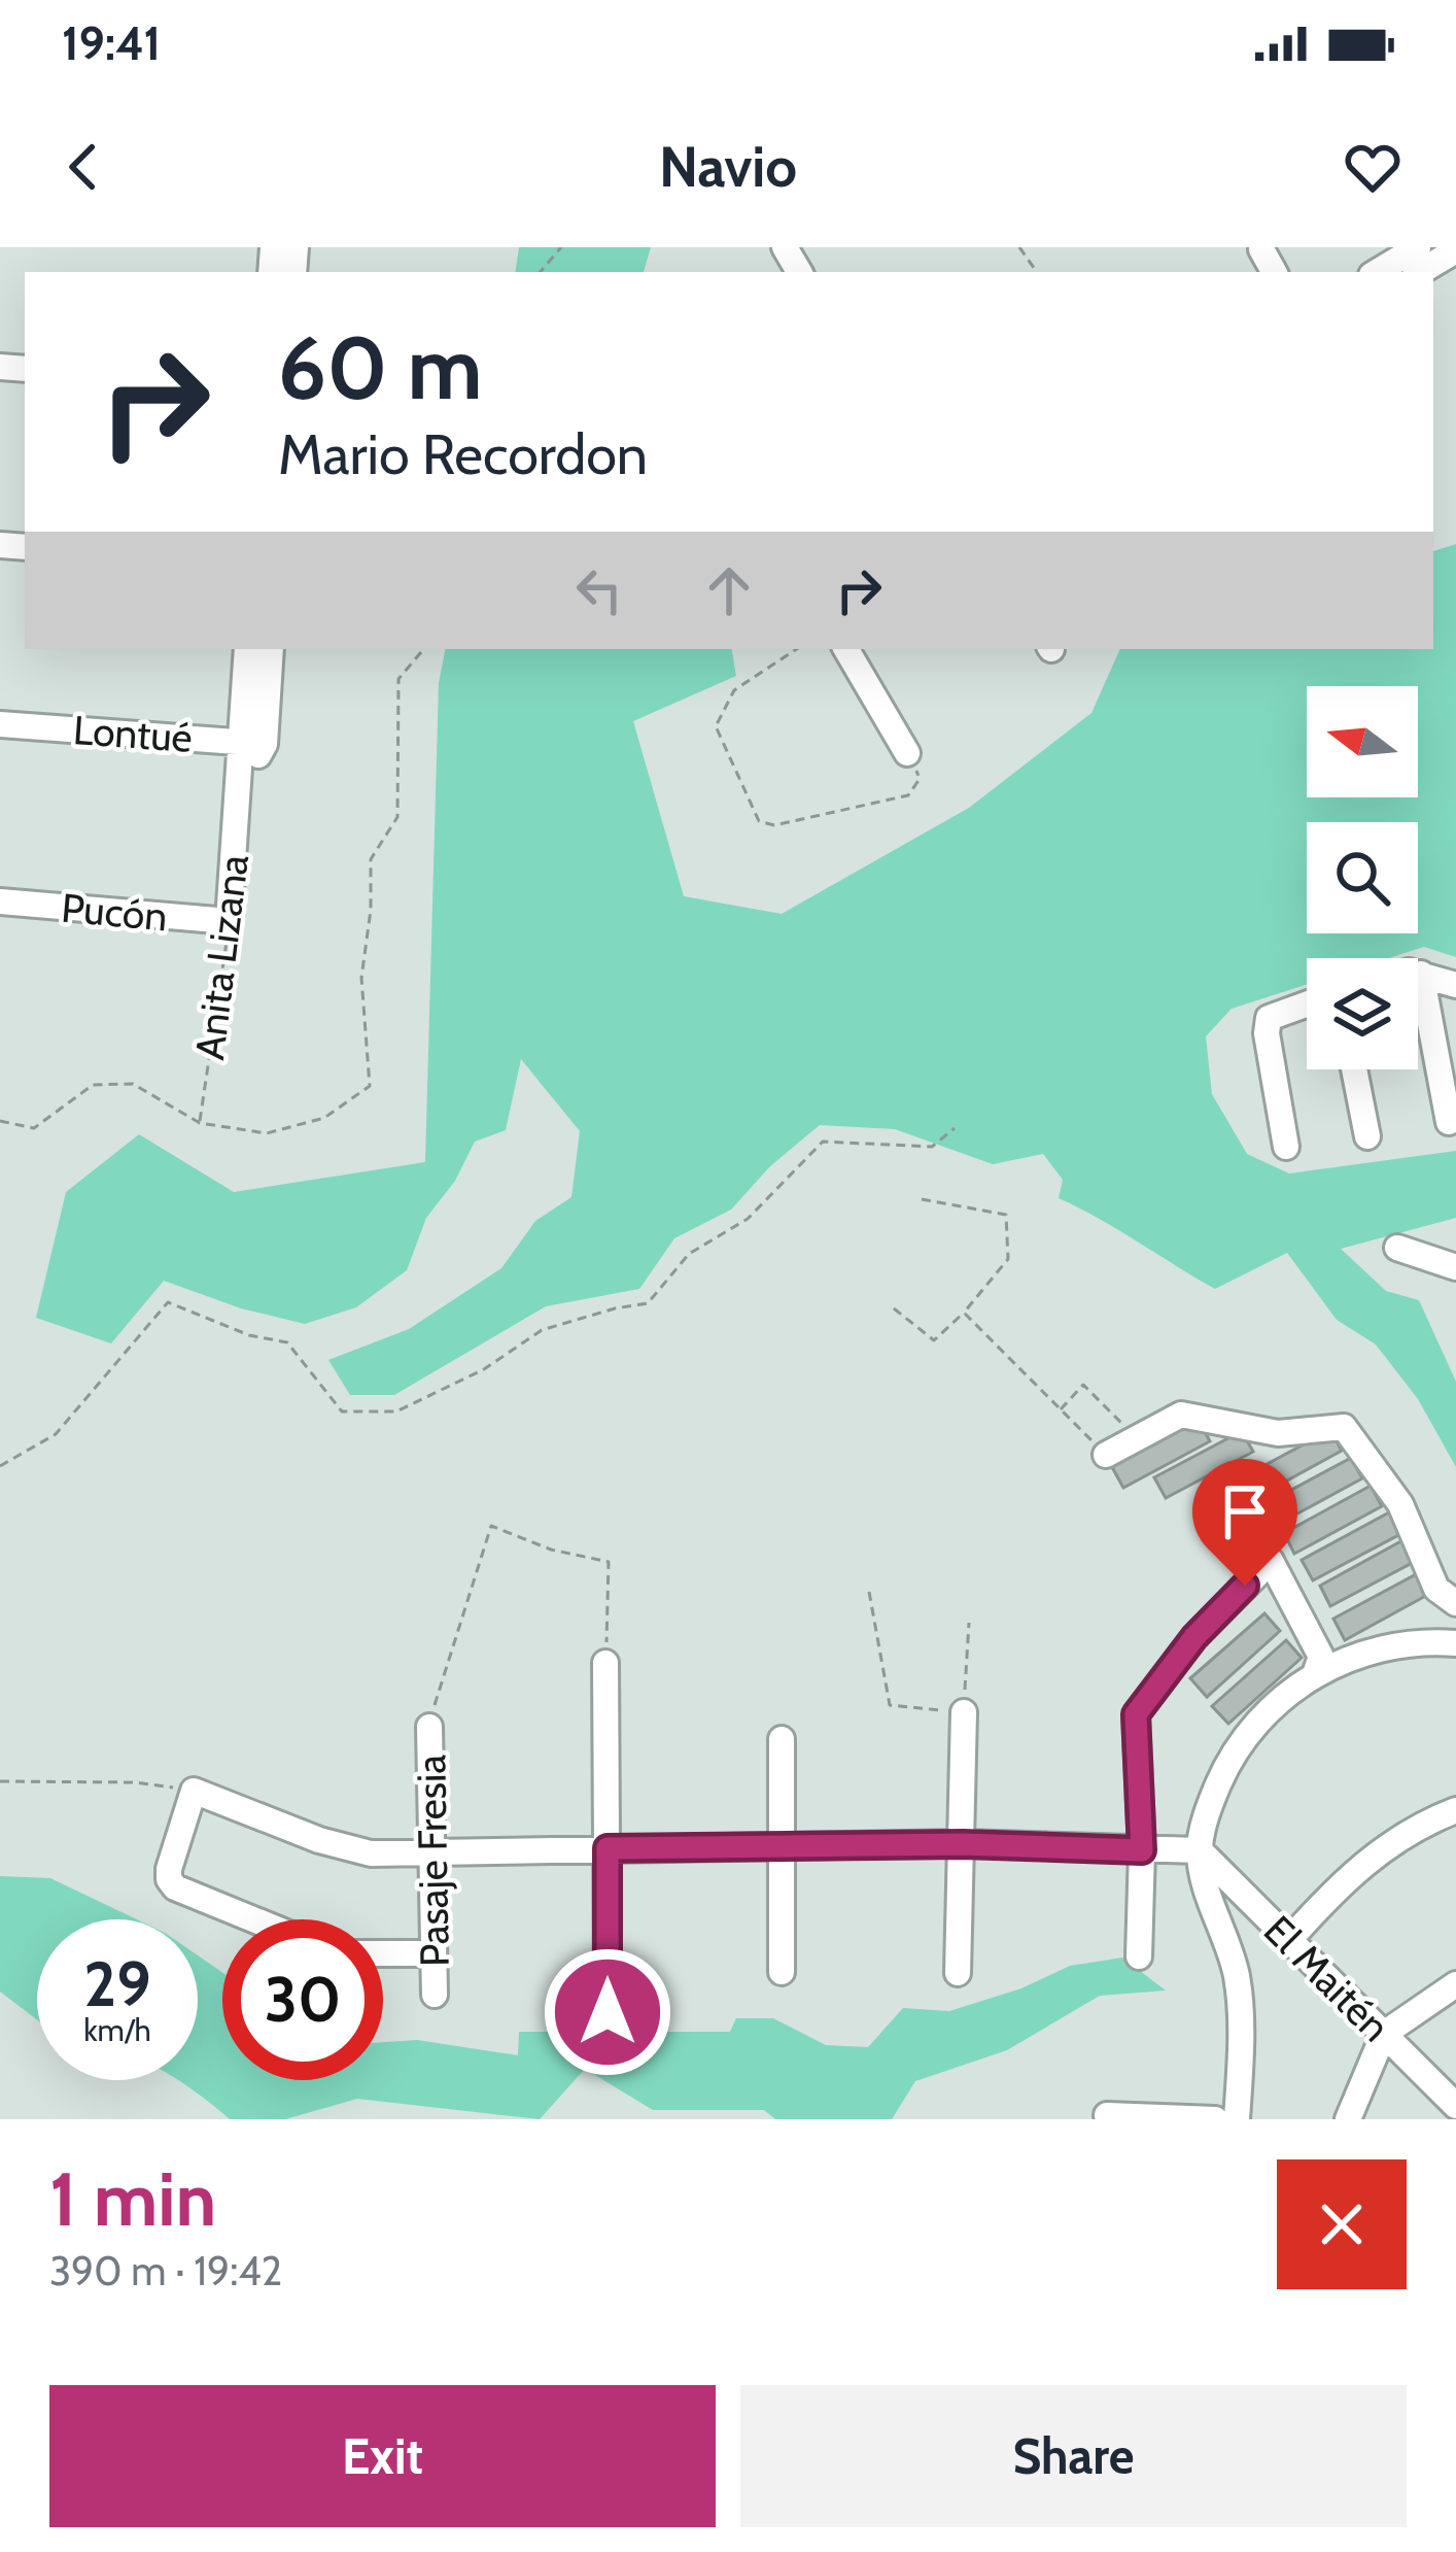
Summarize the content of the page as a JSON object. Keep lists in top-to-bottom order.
{
  "streets": {
    "street": [
      "Lontué",
      "Pucón",
      "Anita Lizana",
      "Pasaje Fresia",
      "El Maitén"
    ]
  },
  "crossings": [
    ["Lontué", "Anita Lizana"],
    ["Pucón", "Anita Lizana"]
  ],
  "north": "left",
  "page": {
    "status": "19:41",
    "header": "Navio",
    "turn": ["60 m", "Mario Recordon"],
    "speed": "29 km/h",
    "limit": "30",
    "heading": ["1 min", "390 m · 19:42"],
    "buttons": ["Exit", "Share"]
  }
}
